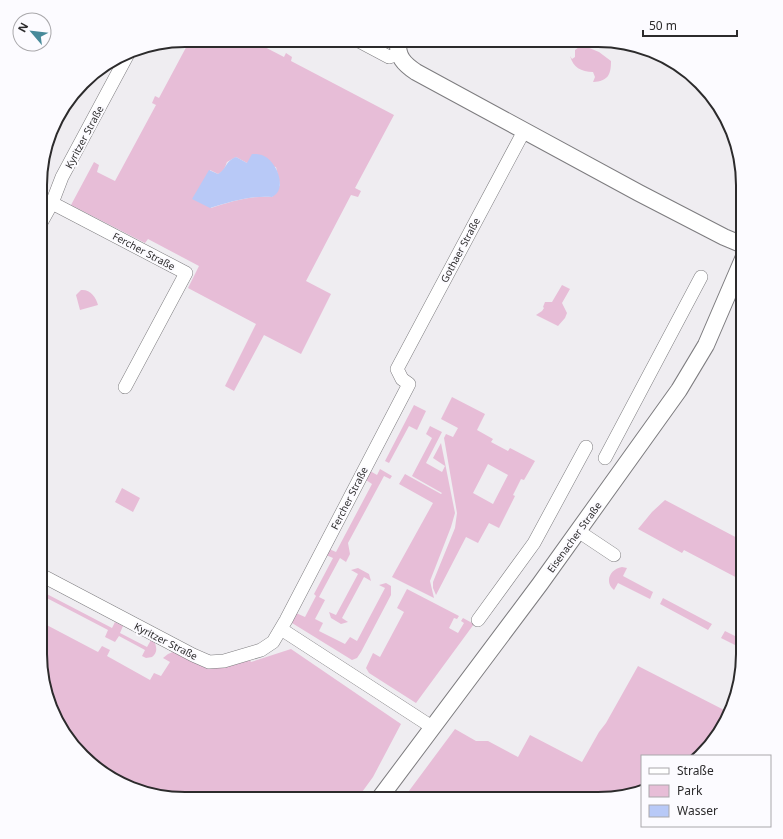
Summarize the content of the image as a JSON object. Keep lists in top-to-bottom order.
{
  "streets": {
    "street": [
      "Kyritzer Straße",
      "Gothaer Straße",
      "Fercher Straße",
      "Eisenacher Straße"
    ]
  },
  "crossings": [
    ["Kyritzer Straße", "Fercher Straße"],
    ["Gothaer Straße", "Fercher Straße"]
  ],
  "legend": ["Straße", "Park", "Wasser"],
  "scale_bar": "50 m",
  "north": "top left"
}
